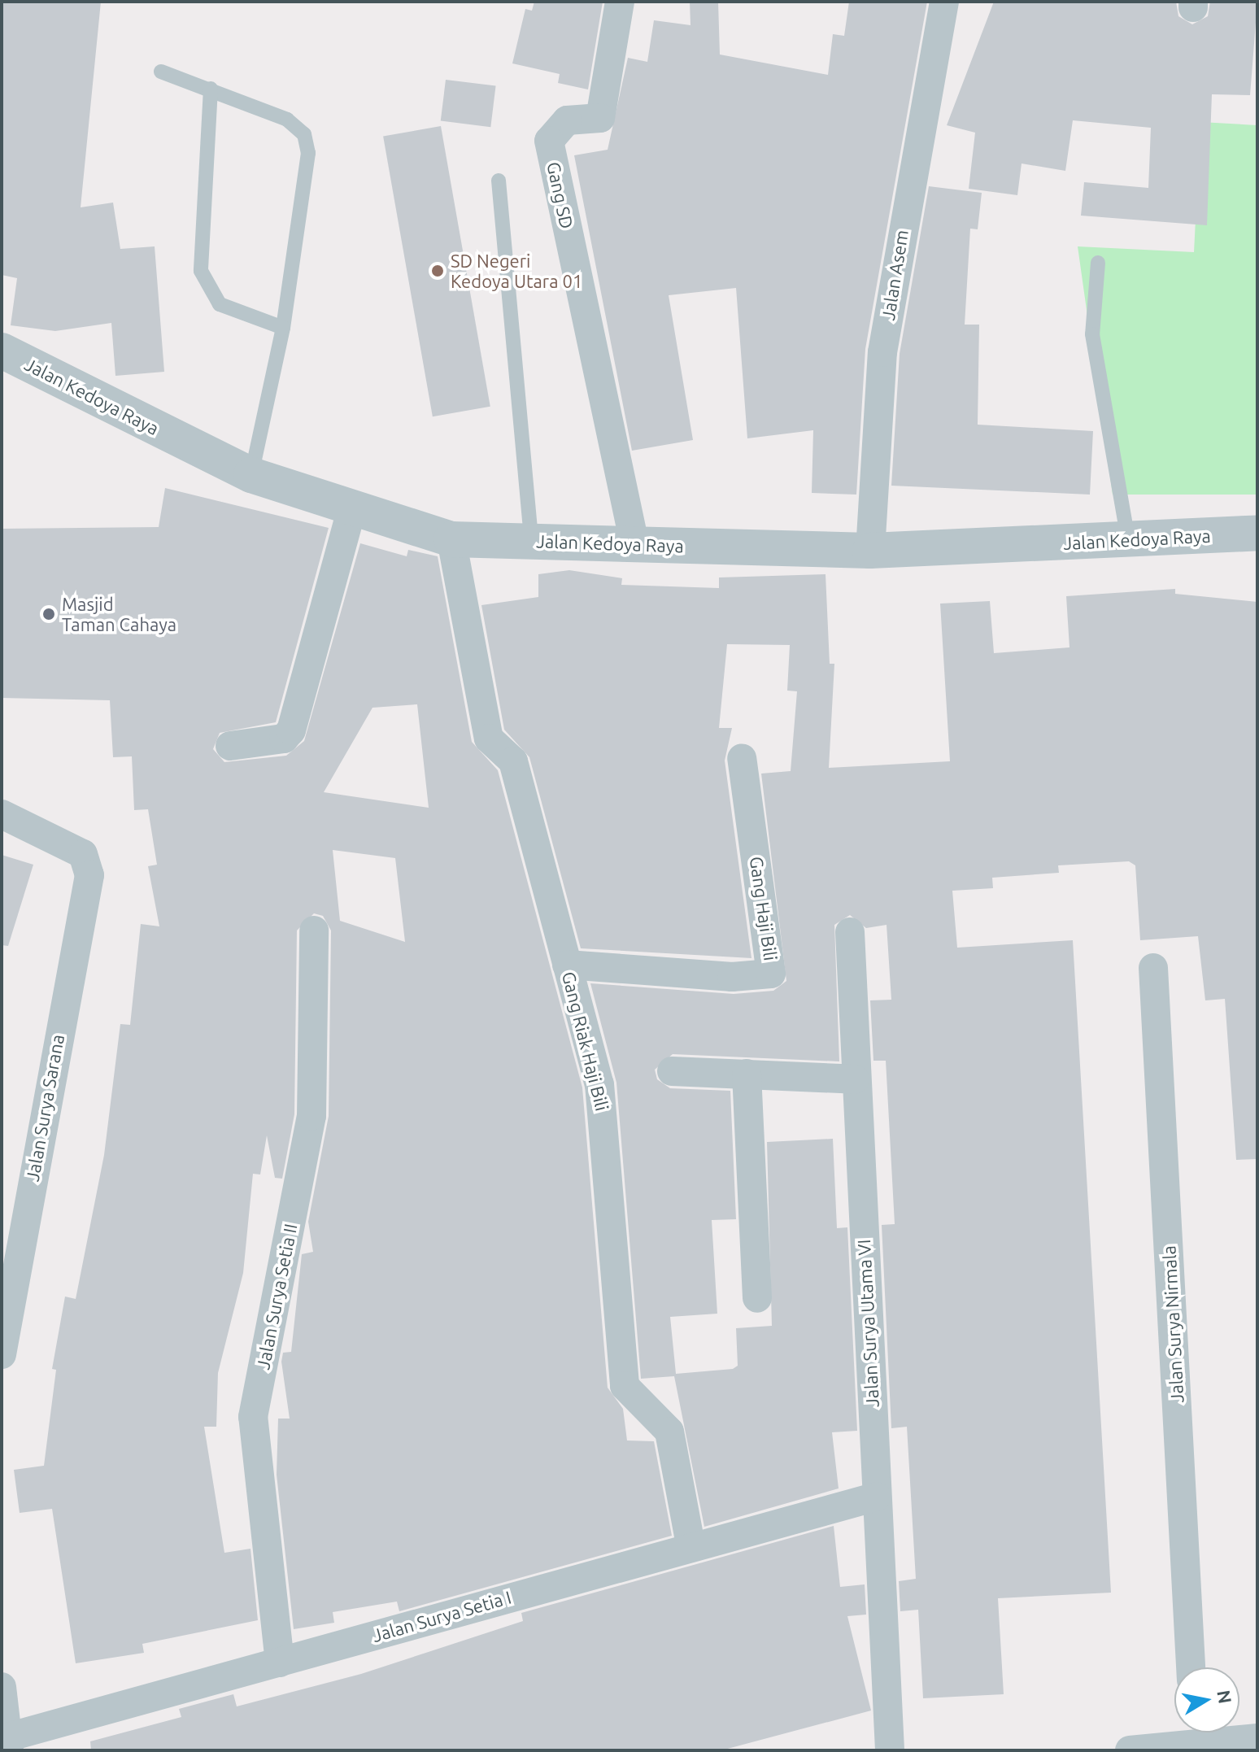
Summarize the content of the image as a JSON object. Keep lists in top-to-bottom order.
{
  "streets": {
    "street": [
      "Gang SD",
      "Jalan Asem",
      "Jalan Kedoya Raya",
      "Gang Haji Bili",
      "Gang Riak Haji Bili",
      "Jalan Surya Sarana",
      "Jalan Surya Setia II",
      "Jalan Surya Utama VI",
      "Jalan Surya Nirmala",
      "Jalan Surya Setia I"
    ]
  },
  "crossings": [
    ["Gang SD", "Jalan Kedoya Raya"],
    ["Jalan Asem", "Jalan Kedoya Raya"],
    ["Jalan Kedoya Raya", "Gang Riak Haji Bili"],
    ["Gang Haji Bili", "Gang Riak Haji Bili"],
    ["Gang Riak Haji Bili", "Jalan Surya Setia I"],
    ["Jalan Surya Setia II", "Jalan Surya Setia I"],
    ["Jalan Surya Utama VI", "Jalan Surya Setia I"]
  ],
  "places": ["SD Negeri Kedoya Utara 01", "Masjid Taman Cahaya"],
  "north": "right"
}
